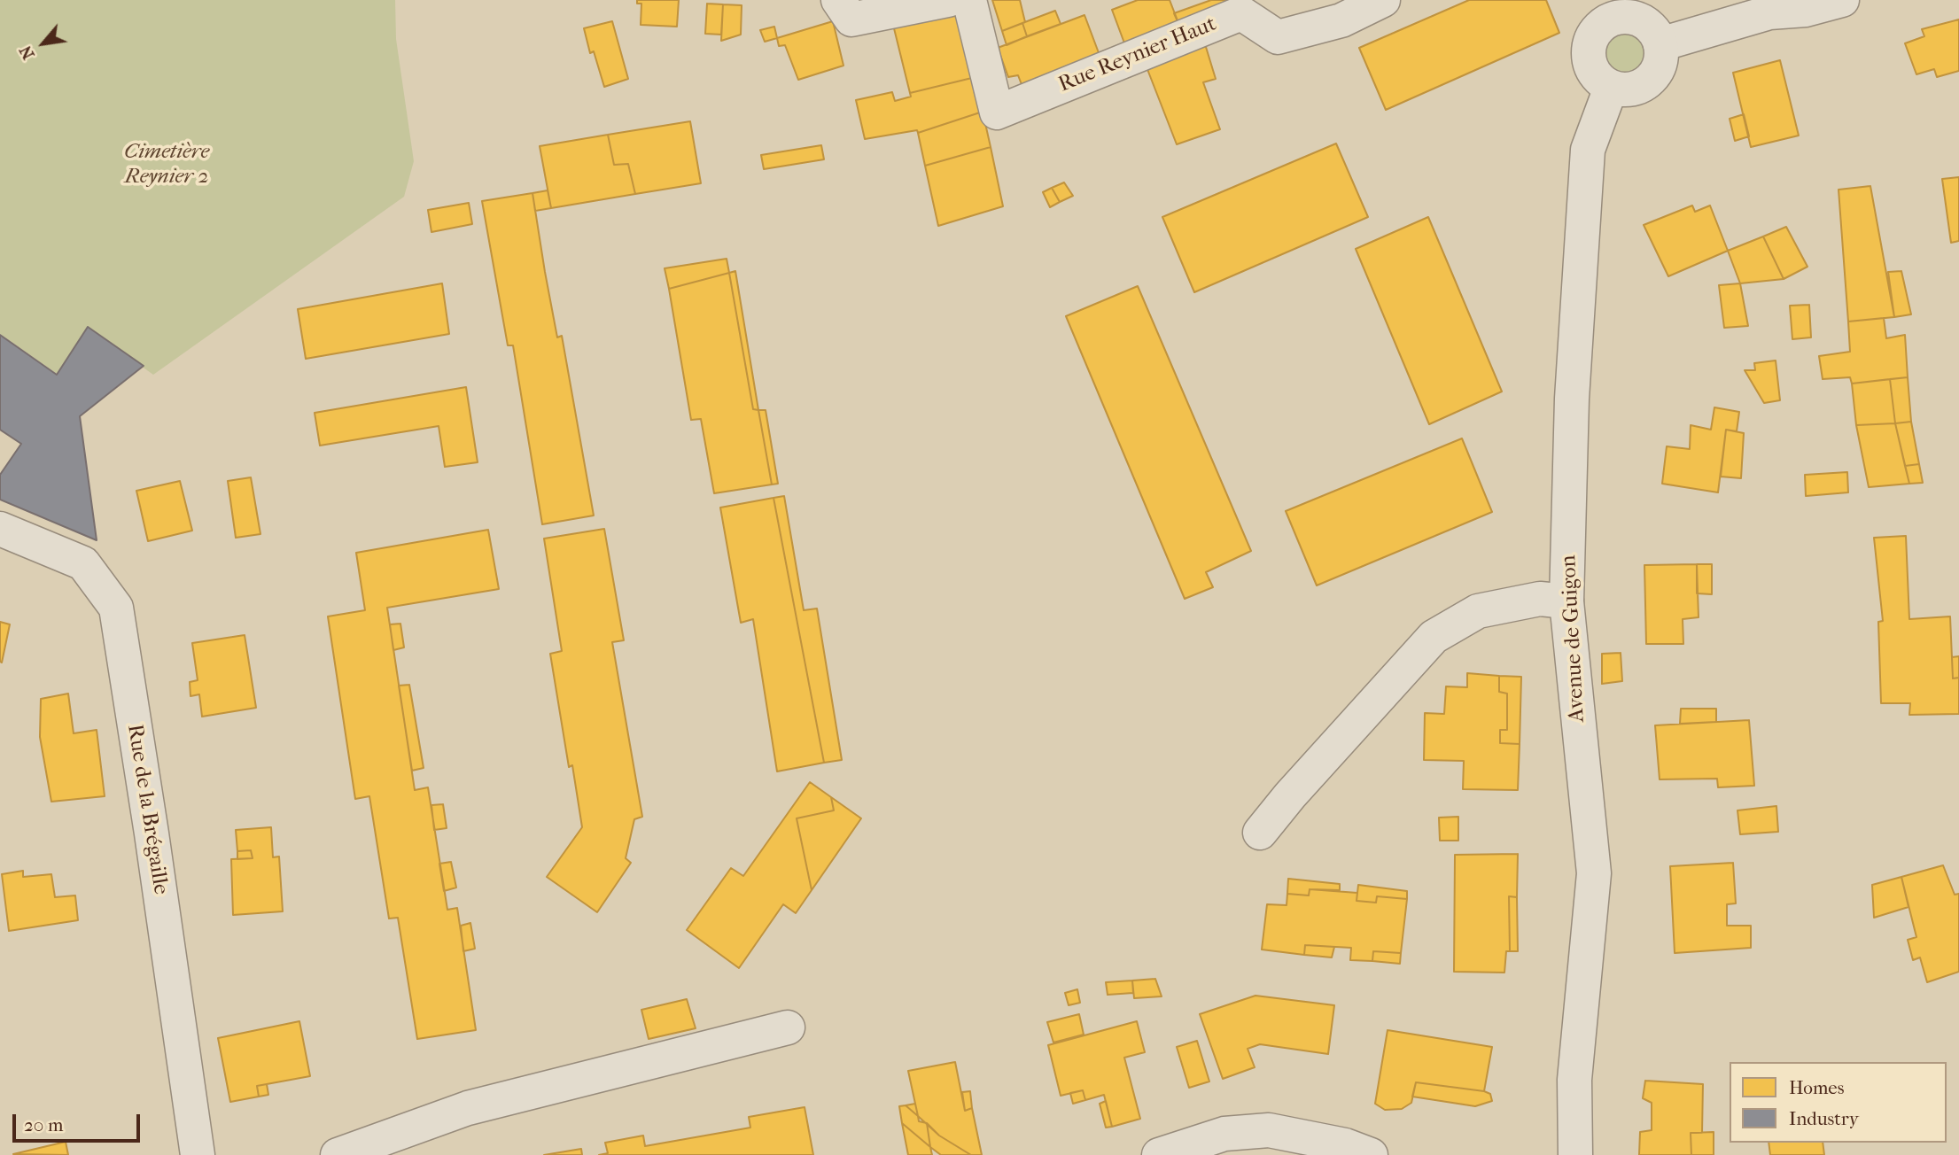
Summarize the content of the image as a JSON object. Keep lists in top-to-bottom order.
{
  "streets": {
    "street": ["Rue Reynier Haut", "Avenue de Guigon", "Rue de la Brégaille"]
  },
  "parks": ["Cimetière Reynier 2"],
  "legend": ["Homes", "Industry"],
  "scale_bar": "20 m",
  "north": "bottom left"
}
